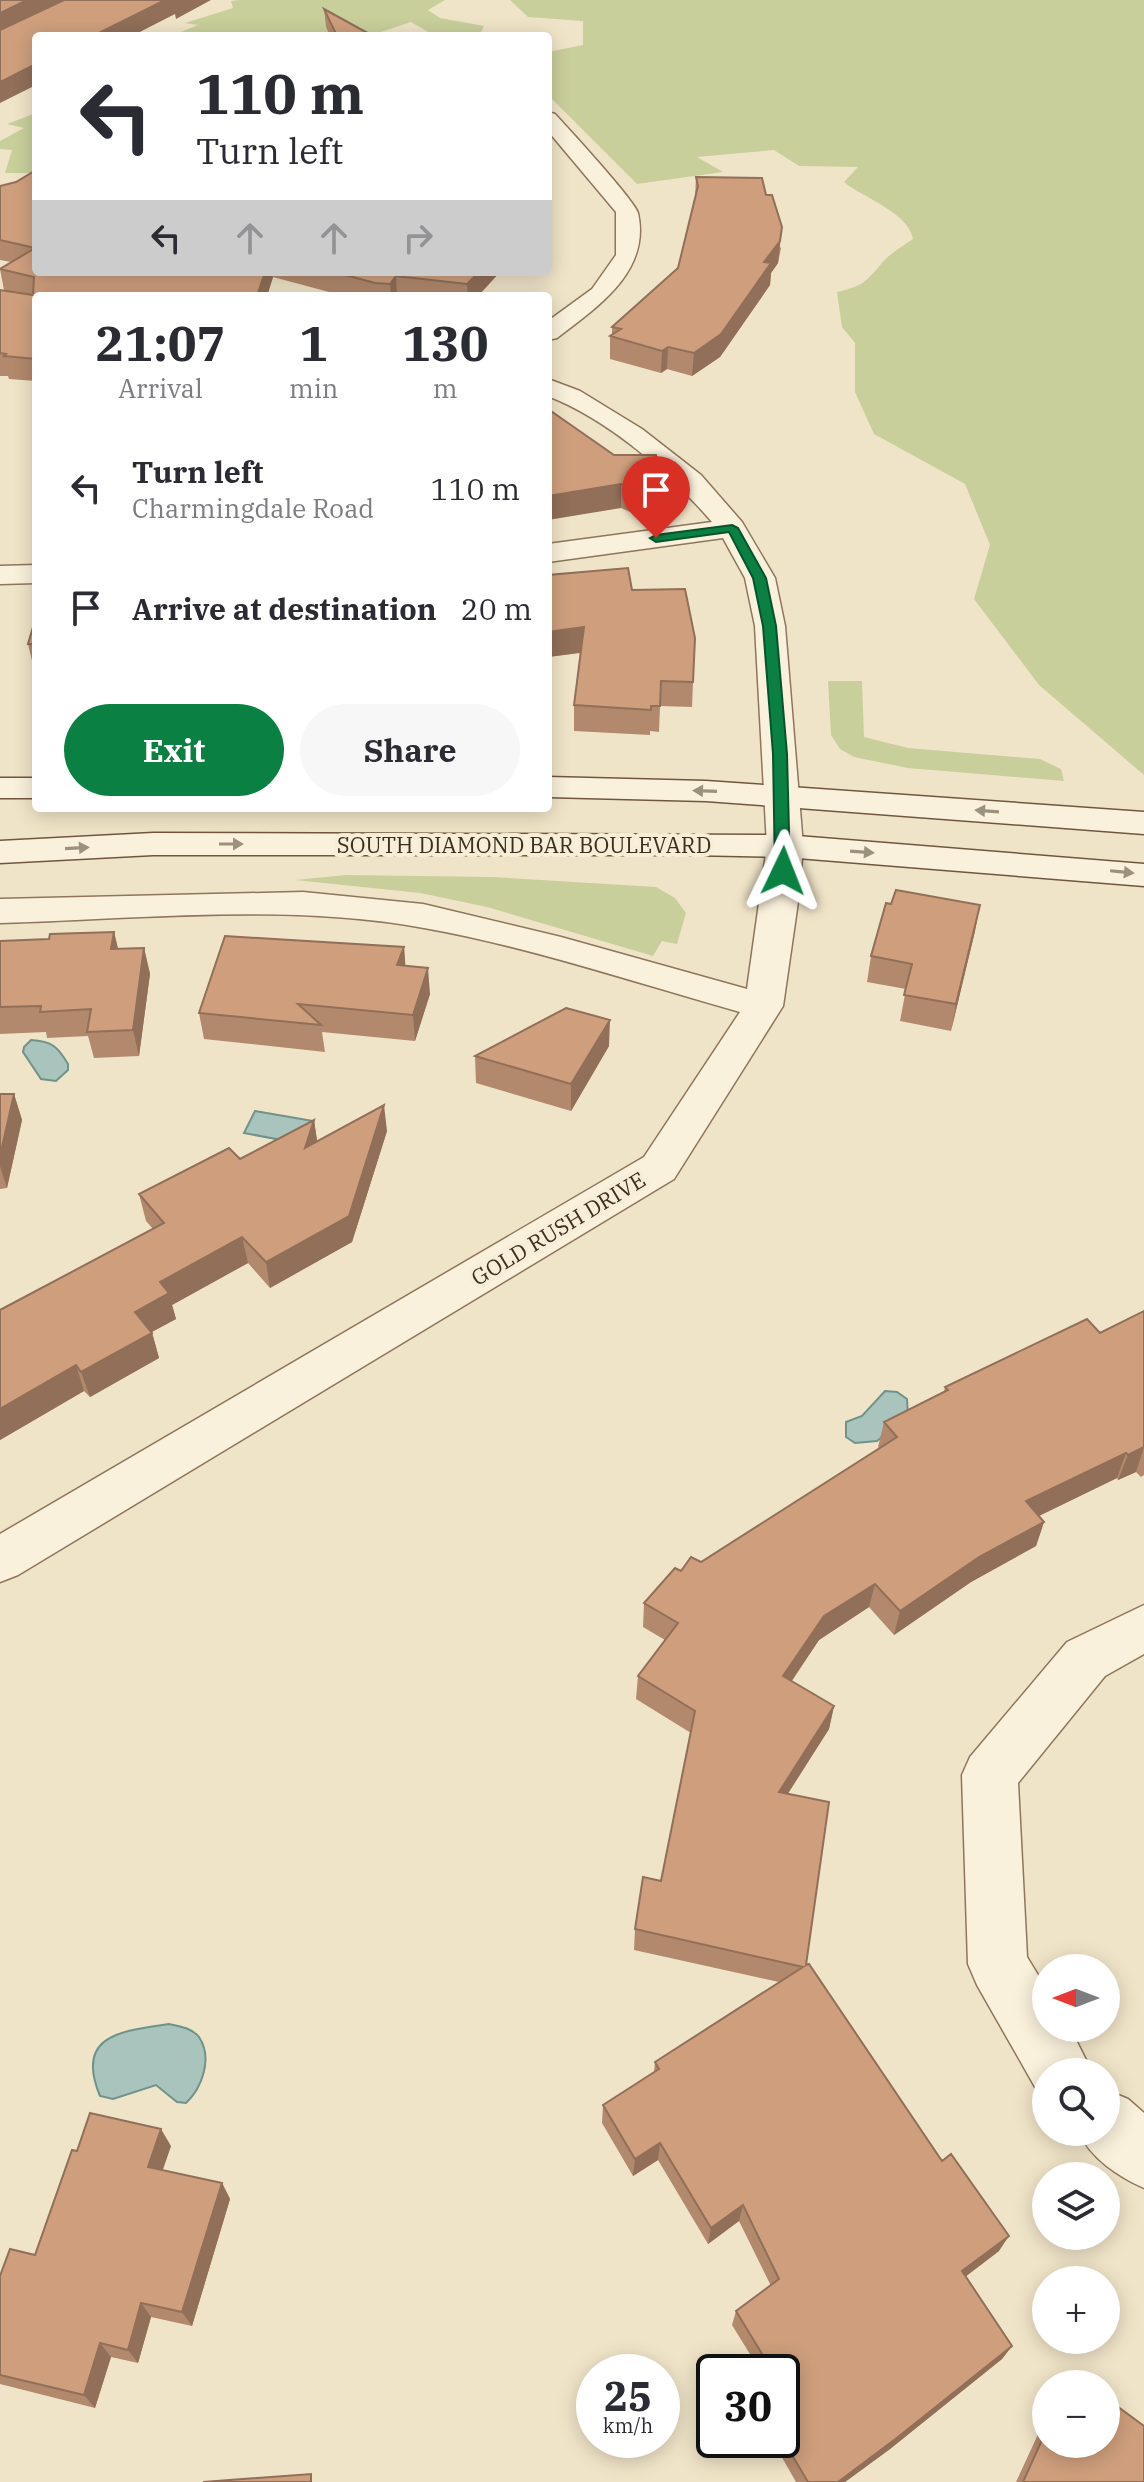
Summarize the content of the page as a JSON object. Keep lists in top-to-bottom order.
{
  "streets": {
    "street": ["SOUTH DIAMOND BAR BOULEVARD", "GOLD RUSH DRIVE"]
  },
  "crossings": [
    ["SOUTH DIAMOND BAR BOULEVARD", "GOLD RUSH DRIVE"]
  ],
  "north": "left",
  "page": {
    "turn": ["110 m", "Turn left"],
    "eta": [
      "21:07",
      "Arrival",
      "1",
      "min",
      "130",
      "m"
    ],
    "list": [
      {
        "name": "Turn left",
        "note": "Charmingdale Road",
        "value": "110 m"
      },
      {
        "name": "Arrive at destination",
        "value": "20 m"
      }
    ],
    "buttons": ["Exit", "Share"],
    "map_buttons": ["+", "−"],
    "speed": "25 km/h",
    "limit": "30"
  }
}
